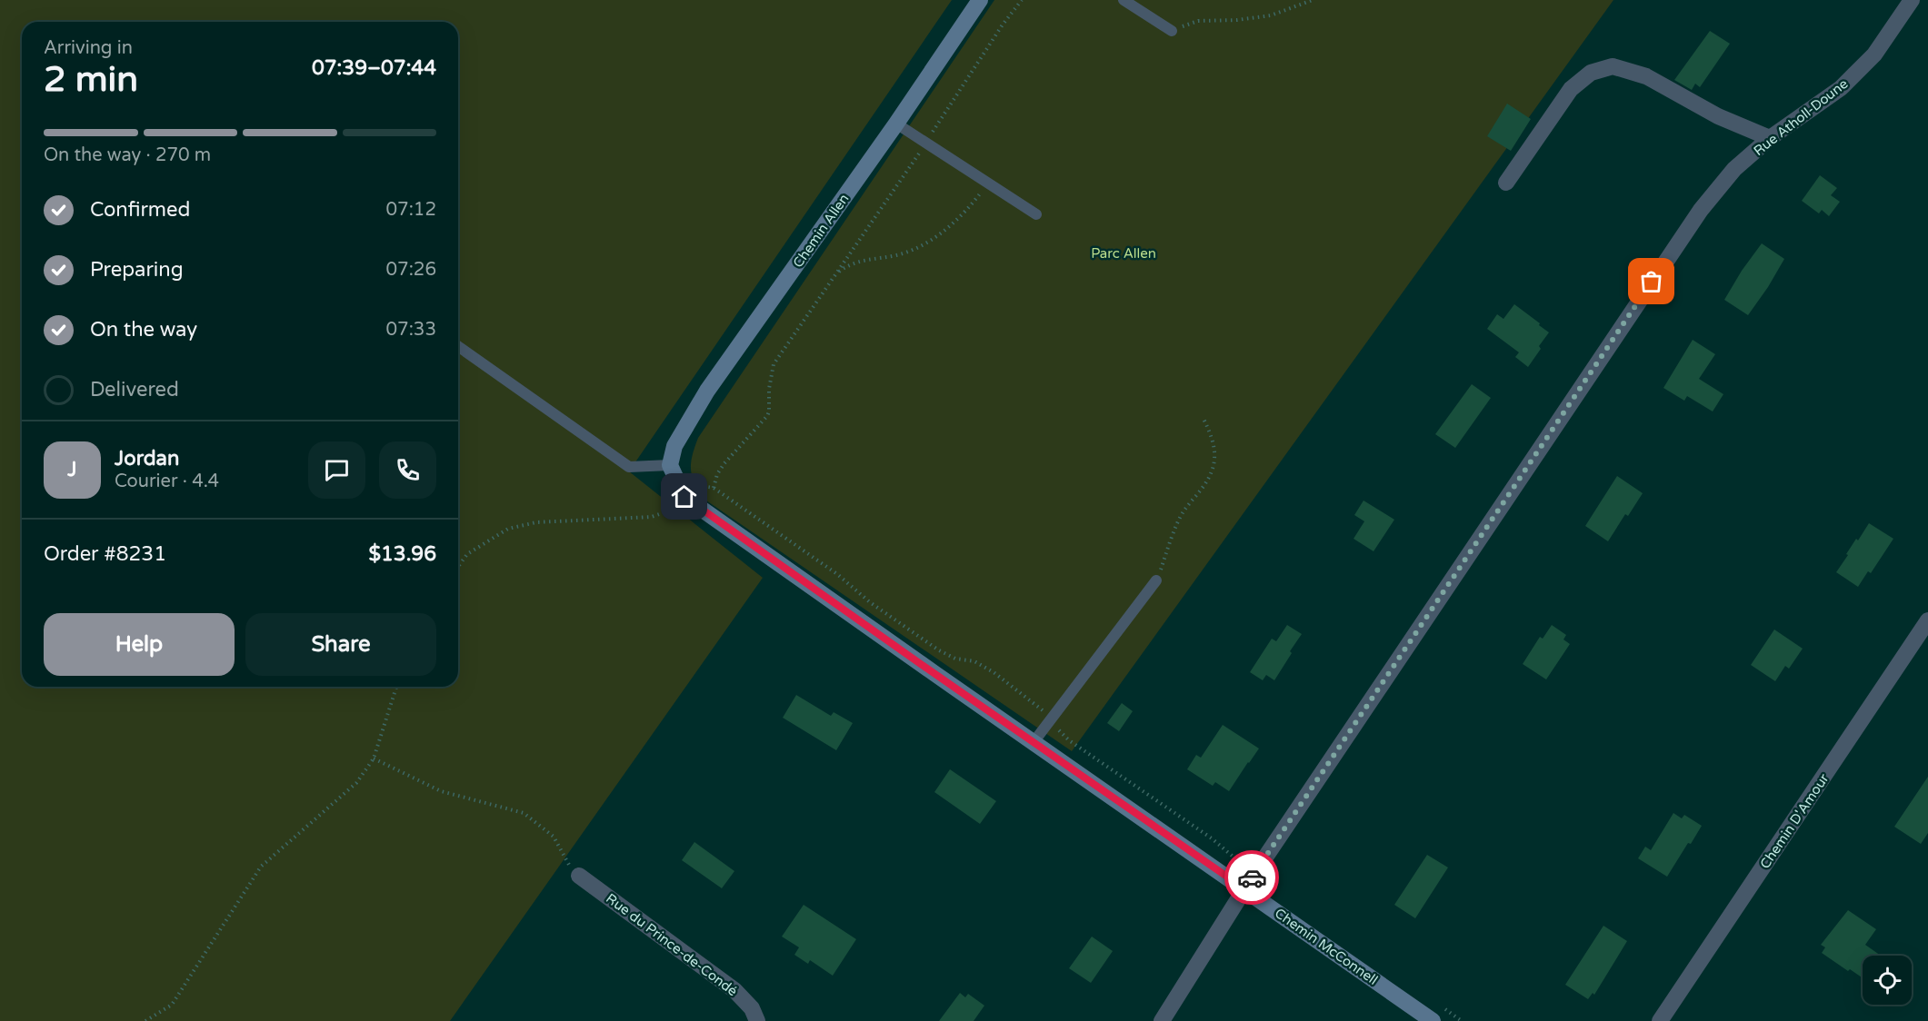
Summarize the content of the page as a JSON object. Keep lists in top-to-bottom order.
{
  "streets": {
    "street": [
      "Rue Atholl-Doune",
      "Chemin Allen",
      "Chemin D'Amour",
      "Rue du Prince-de-Condé",
      "Chemin McConnell"
    ]
  },
  "crossings": [
    ["Rue Atholl-Doune", "Chemin McConnell"]
  ],
  "parks": ["Parc Allen"],
  "page": {
    "heading": ["2 min", "Arriving in", "07:39–07:44"],
    "panel": [
      "Jordan",
      "Courier · 4.4",
      "Order #8231",
      "$13.96"
    ],
    "bar": "On the way · 270 m",
    "list": [
      ["Confirmed", "07:12"],
      ["Preparing", "07:26"],
      ["On the way", "07:33"],
      "Delivered"
    ],
    "round": "J",
    "buttons": ["Help", "Share"]
  }
}
